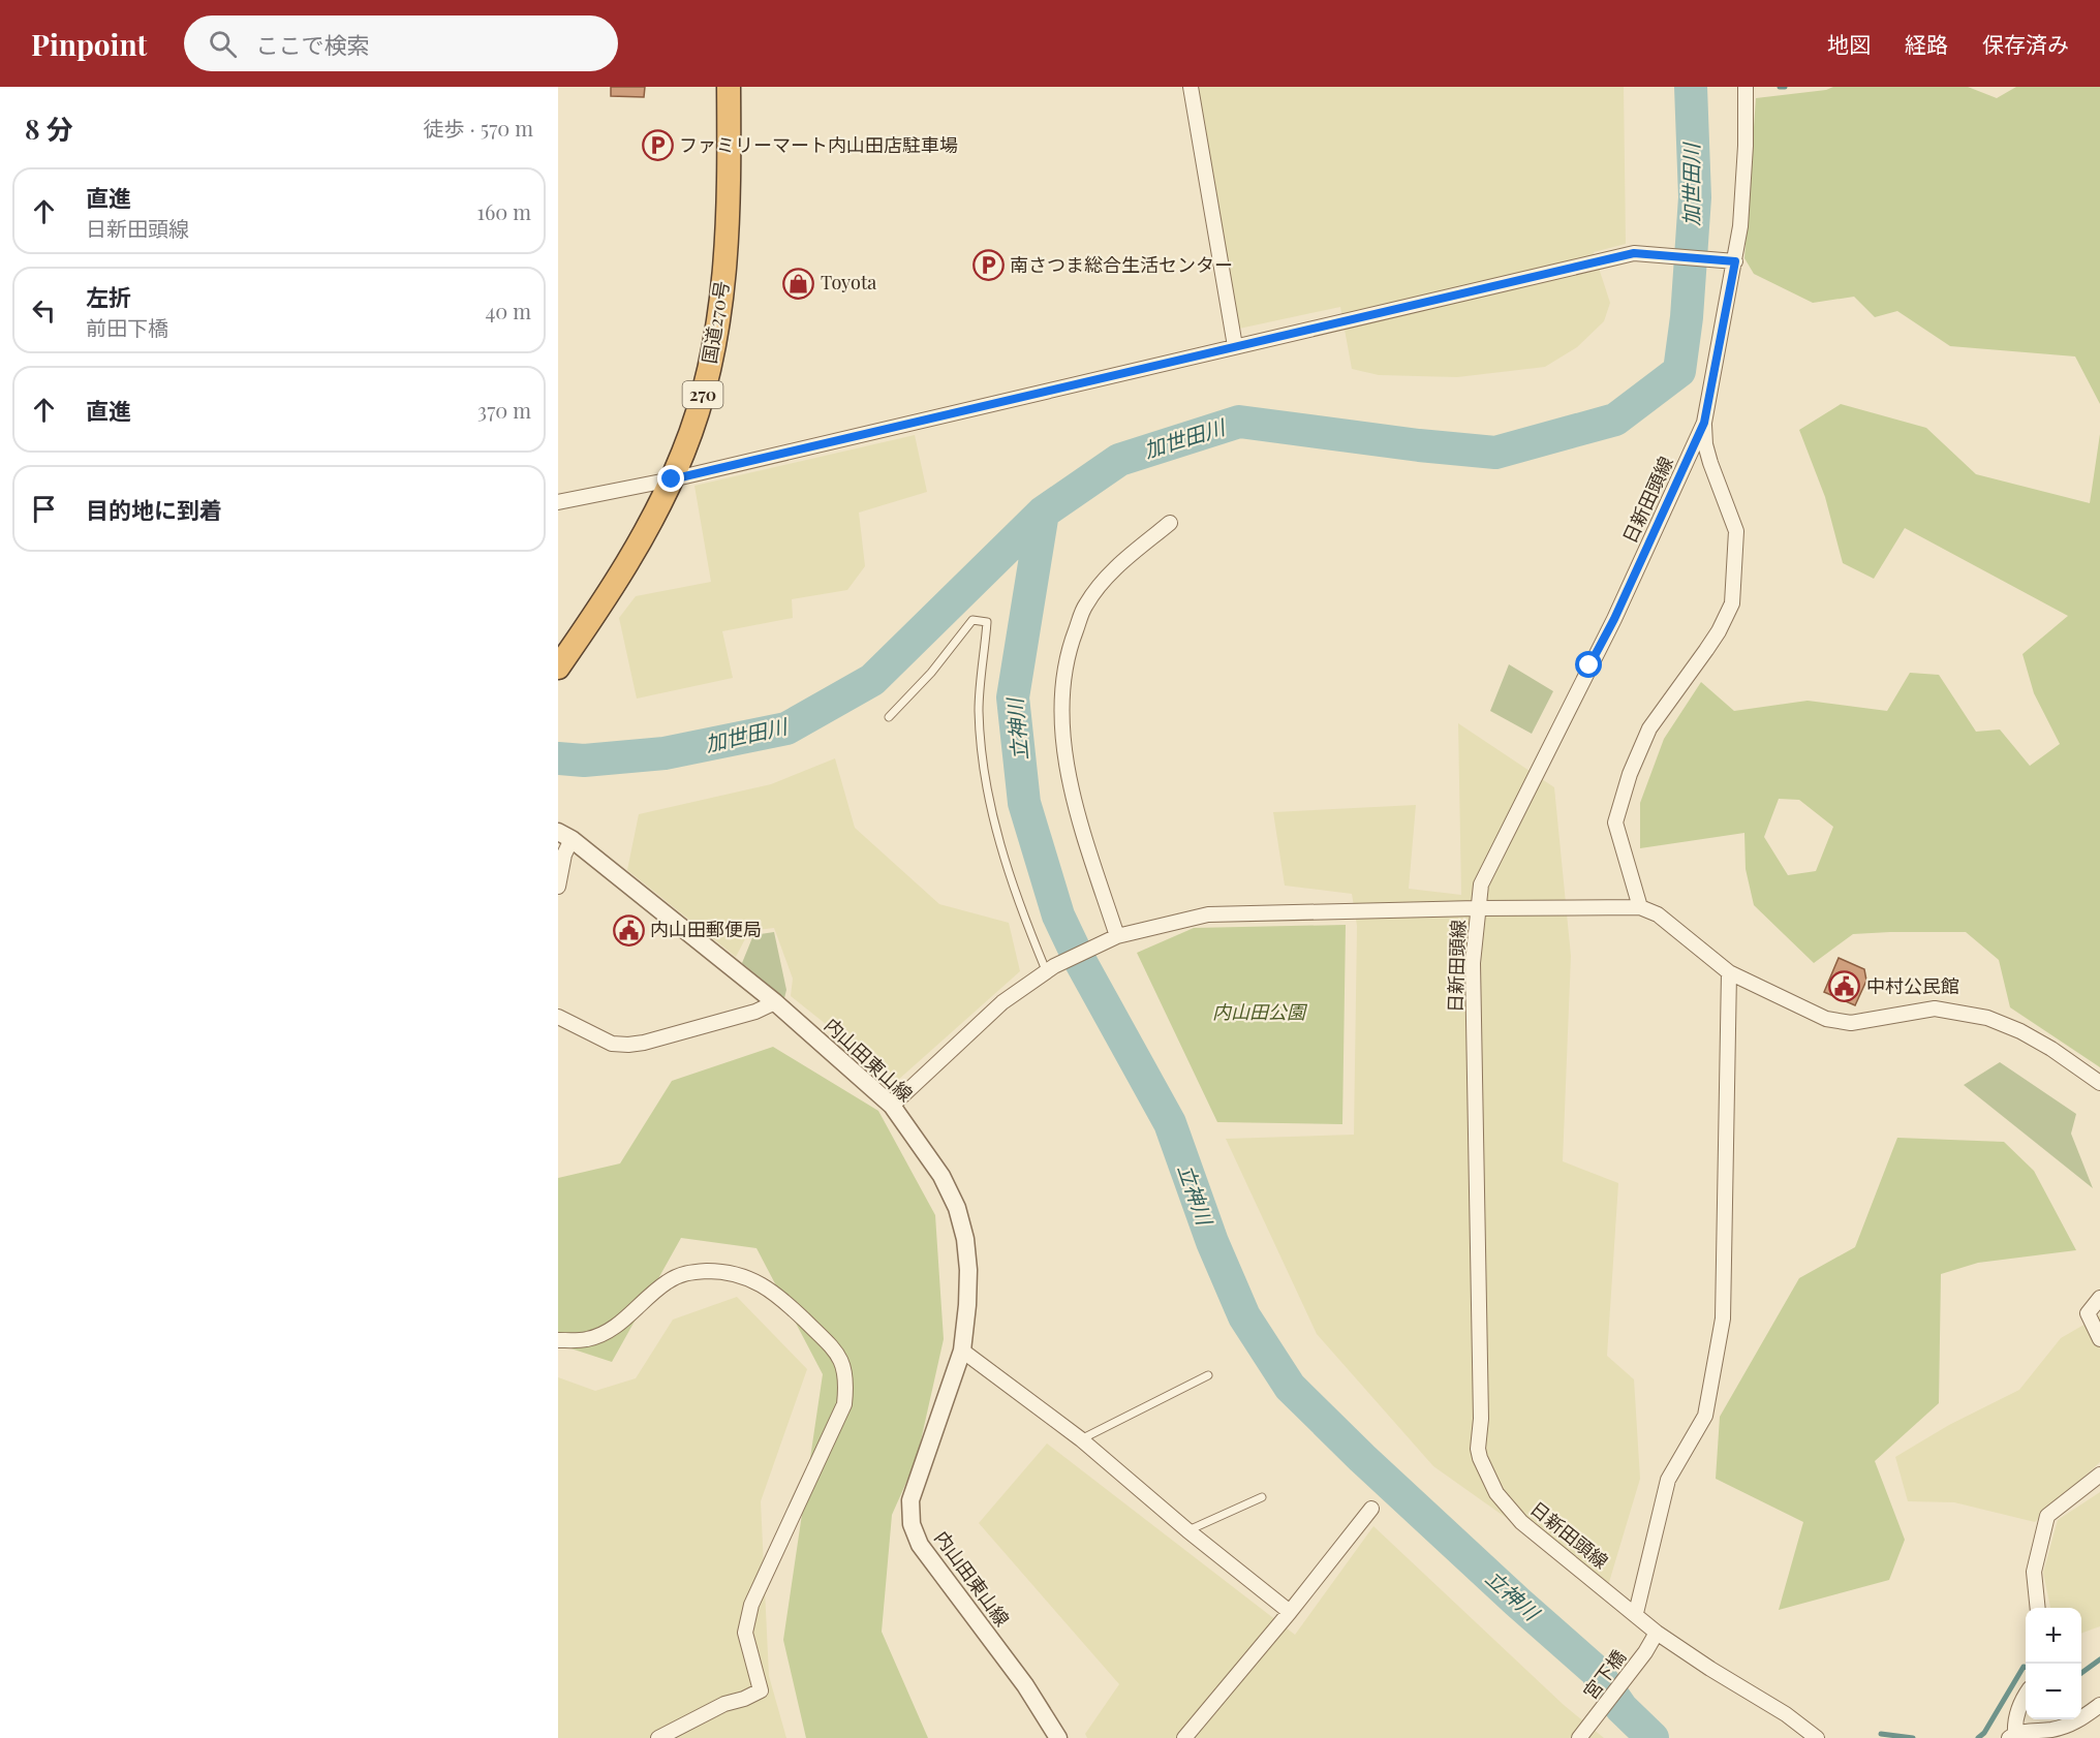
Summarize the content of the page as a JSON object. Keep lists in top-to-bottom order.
{
  "streets": {
    "highway": ["国道270号", "270"],
    "street": ["日新田頭線", "内山田東山線", "宮下橋"]
  },
  "crossings": [
    ["日新田頭線", "宮下橋"]
  ],
  "water": ["加世田川", "立神川"],
  "parks": ["内山田公園"],
  "places": {
    "parking": ["ファミリーマート内山田店駐車場", "南さつま総合生活センター"],
    "shop": ["Toyota"],
    "public building": ["内山田郵便局", "中村公民館"]
  },
  "page": {
    "header": "Pinpoint",
    "search": "ここで検索",
    "nav": ["地図", "経路", "保存済み"],
    "heading": ["8 分", "徒歩 · 570 m"],
    "list": [
      ["直進", "日新田頭線", "160 m"],
      ["左折", "前田下橋", "40 m"],
      ["直進", "370 m"],
      "目的地に到着"
    ],
    "map_buttons": ["+", "−"]
  }
}
